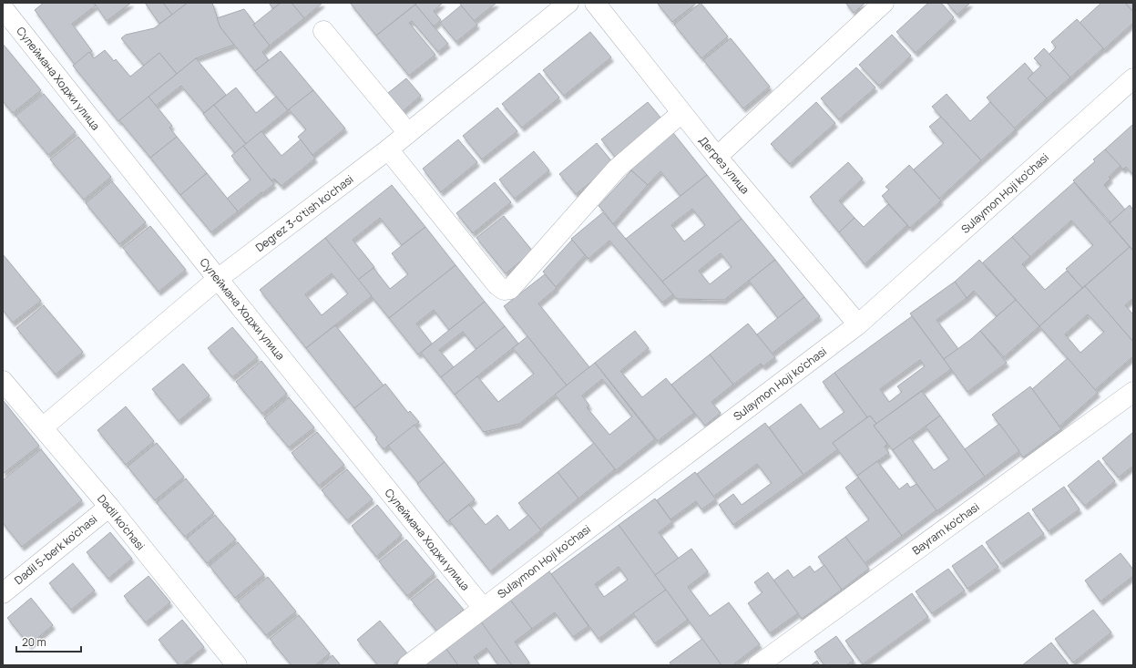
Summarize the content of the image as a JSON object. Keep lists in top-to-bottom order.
{
  "streets": {
    "street": [
      "Сулеймана Ходжи улица",
      "Дегрез улица",
      "Sulaymon Hoji ko'chasi",
      "Degrez 3-o'tish ko'chasi",
      "Dadil ko'chasi",
      "Bayram ko'chasi",
      "Dadil 5-berk ko'chasi"
    ]
  },
  "crossings": [
    ["Сулеймана Ходжи улица", "Sulaymon Hoji ko'chasi"],
    ["Сулеймана Ходжи улица", "Degrez 3-o'tish ko'chasi"],
    ["Дегрез улица", "Sulaymon Hoji ko'chasi"],
    ["Degrez 3-o'tish ko'chasi", "Dadil ko'chasi"],
    ["Dadil ko'chasi", "Dadil 5-berk ko'chasi"]
  ],
  "scale_bar": "20 m"
}
